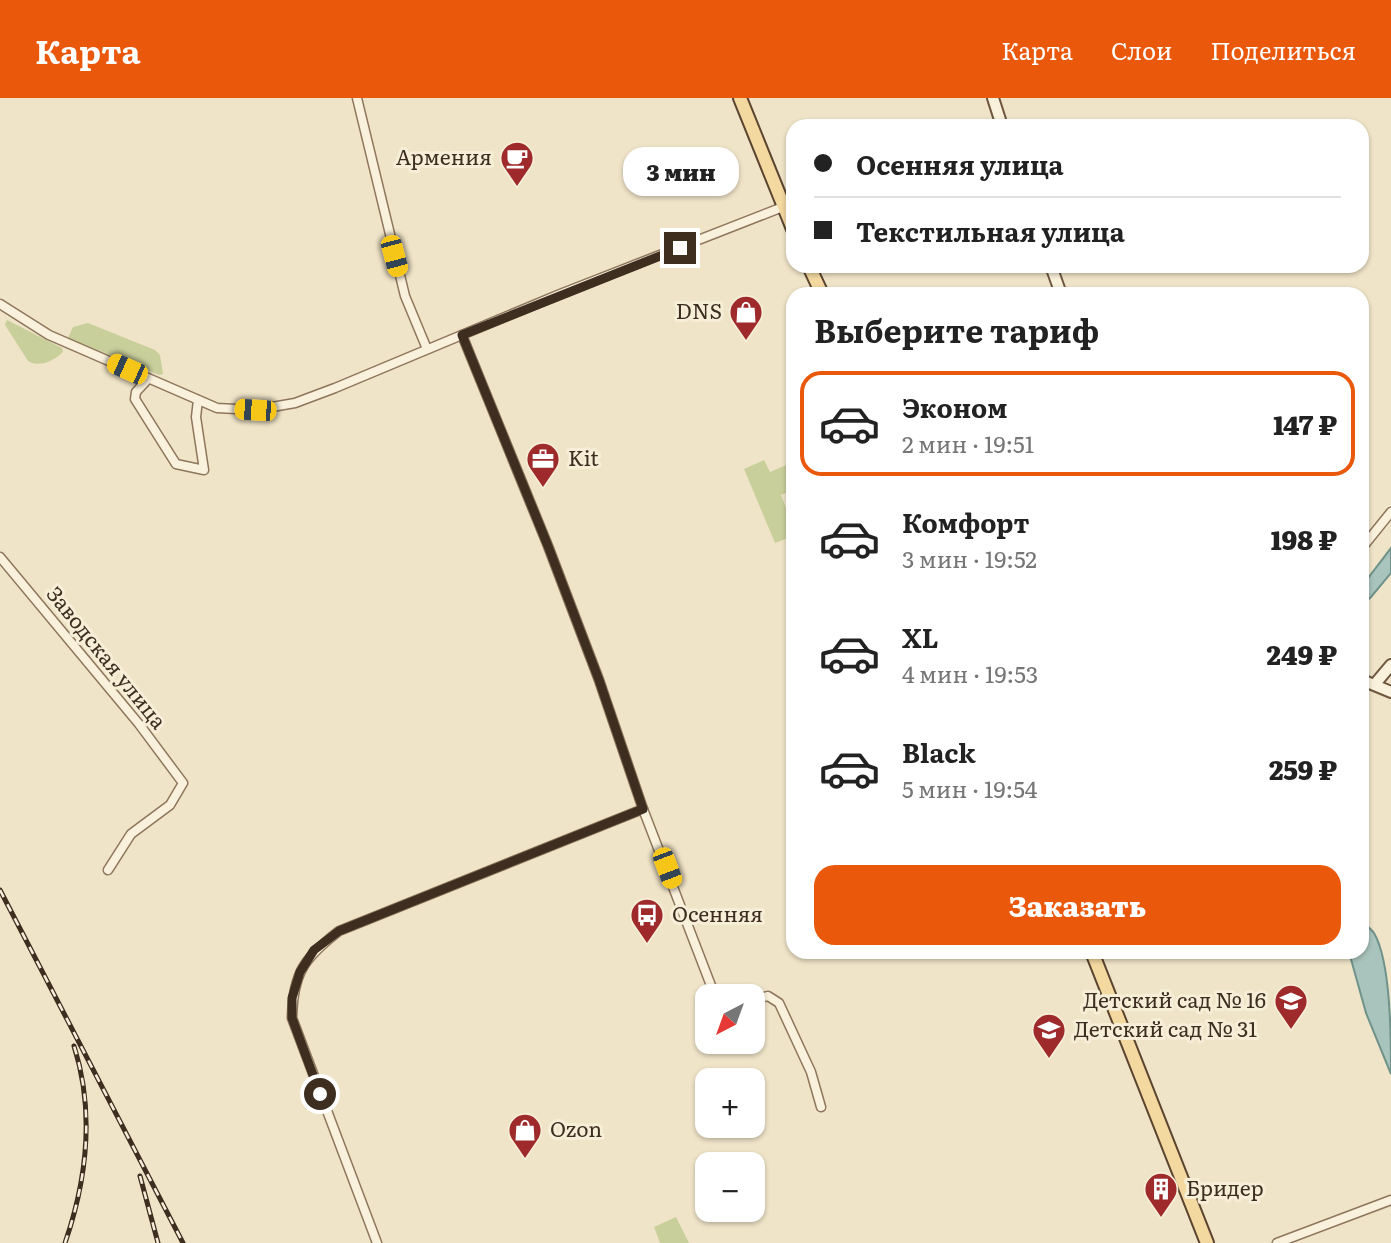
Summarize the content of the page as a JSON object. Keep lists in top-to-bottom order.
{
  "streets": {
    "street": ["Заводская улица"]
  },
  "places": {
    "cafe": ["Армения"],
    "shop": ["DNS", "Ozon"],
    "office": ["Kit"],
    "bus stop": ["Осенняя"],
    "school or university": ["Детский сад № 16", "Детский сад № 31"],
    "building": ["Бридер"]
  },
  "north": "bottom left",
  "page": {
    "header": "Карта",
    "nav": ["Карта", "Слои", "Поделиться"],
    "banner": ["Осенняя улица", "Текстильная улица"],
    "bubble": "3 мин",
    "heading": "Выберите тариф",
    "list": [
      {
        "name": "Эконом",
        "note": "2 мин · 19:51",
        "value": "147 ₽"
      },
      {
        "name": "Комфорт",
        "note": "3 мин · 19:52",
        "value": "198 ₽"
      },
      {
        "name": "XL",
        "note": "4 мин · 19:53",
        "value": "249 ₽"
      },
      {
        "name": "Black",
        "note": "5 мин · 19:54",
        "value": "259 ₽"
      }
    ],
    "buttons": "Заказать",
    "map_buttons": ["+", "−"]
  }
}
